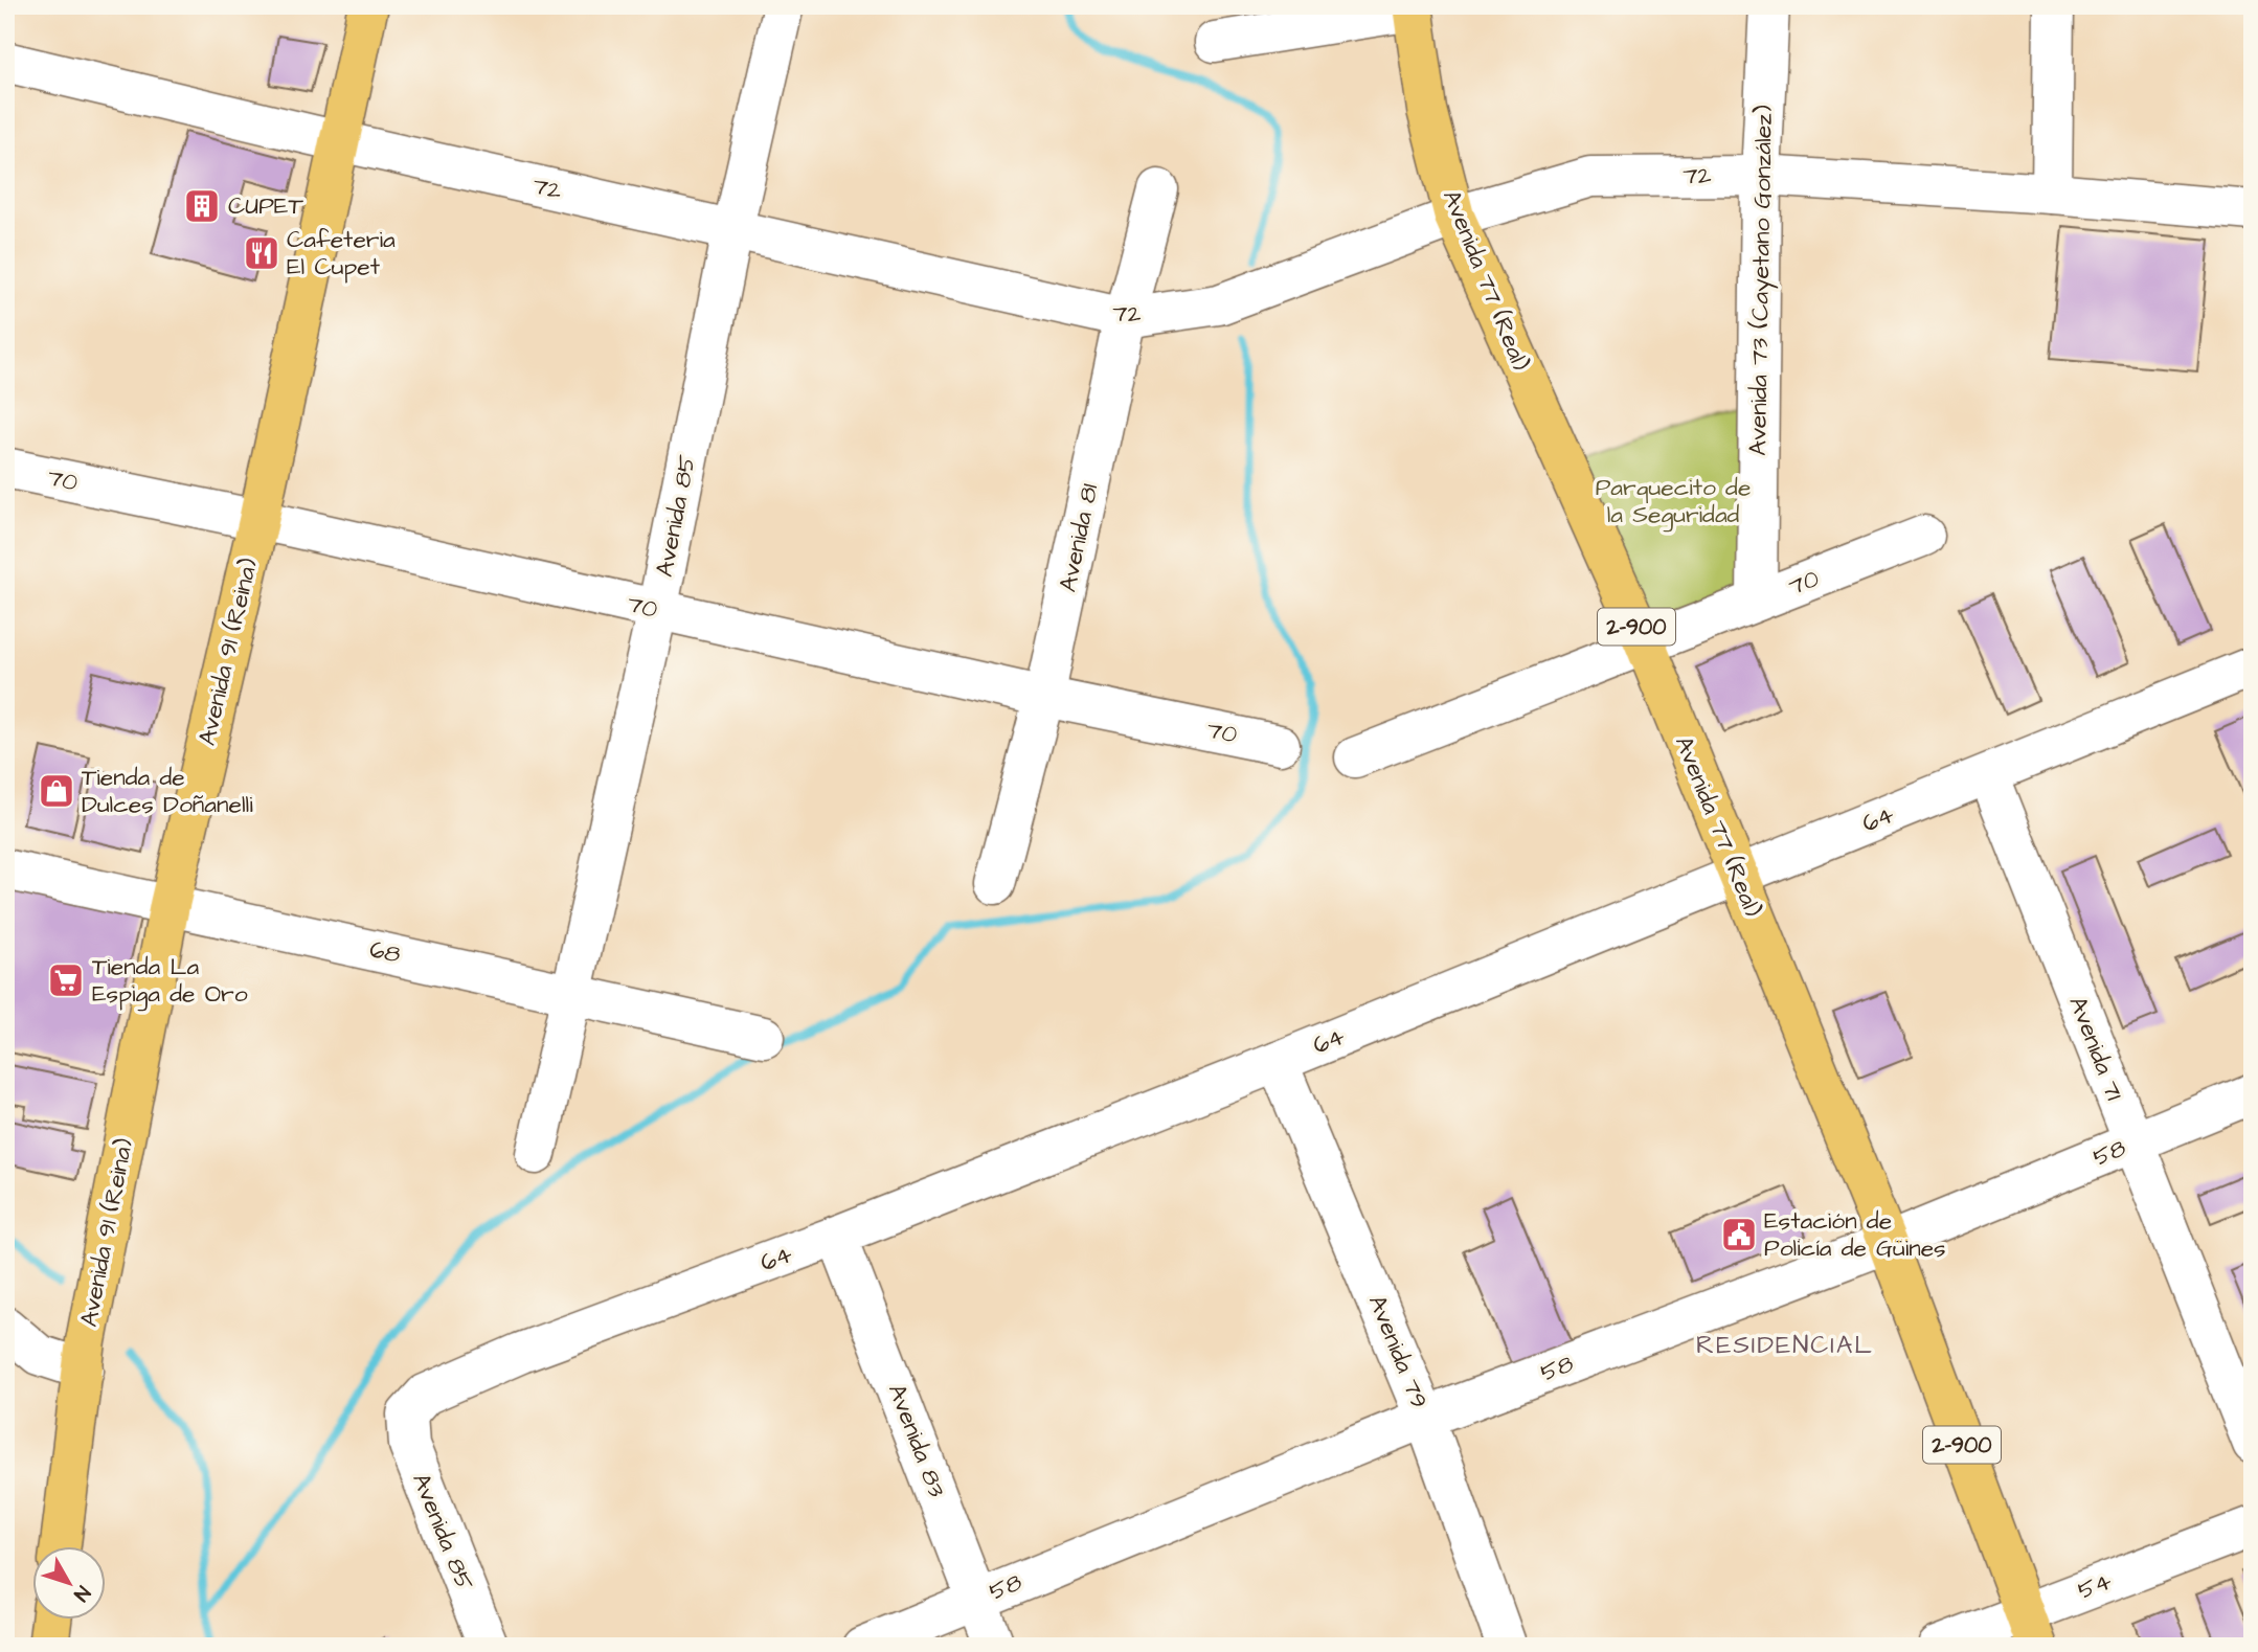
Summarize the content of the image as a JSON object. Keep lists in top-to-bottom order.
{
  "streets": {
    "main road": ["Avenida 77 (Real)", "2-900", "Avenida 91 (Reina)"],
    "street": [
      "72",
      "Avenida 73 (Cayetano González)",
      "70",
      "Avenida 85",
      "Avenida 81",
      "64",
      "68",
      "Avenida 71",
      "58",
      "Avenida 79",
      "Avenida 83",
      "54"
    ]
  },
  "crossings": [
    ["72", "Avenida 77 (Real)"],
    ["72", "Avenida 73 (Cayetano González)"],
    ["72", "Avenida 85"],
    ["72", "Avenida 81"],
    ["72", "Avenida 91 (Reina)"],
    ["Avenida 77 (Real)", "70"],
    ["Avenida 77 (Real)", "64"],
    ["Avenida 77 (Real)", "58"],
    ["Avenida 77 (Real)", "54"],
    ["Avenida 73 (Cayetano González)", "70"],
    ["70", "Avenida 85"],
    ["70", "Avenida 81"],
    ["70", "Avenida 91 (Reina)"],
    ["Avenida 85", "64"],
    ["Avenida 85", "68"],
    ["Avenida 91 (Reina)", "68"],
    ["64", "Avenida 71"],
    ["64", "Avenida 79"],
    ["64", "Avenida 83"],
    ["Avenida 71", "58"],
    ["58", "Avenida 79"],
    ["58", "Avenida 83"]
  ],
  "districts": ["RESIDENCIAL"],
  "parks": ["Parquecito de la Seguridad"],
  "places": {
    "building": ["CUPET"],
    "restaurant": ["Cafeteria El Cupet"],
    "shop": ["Tienda de Dulces Doñanelli"],
    "supermarket": ["Tienda La Espiga de Oro"],
    "public building": ["Estación de Policía de Güines"]
  },
  "north": "bottom right"
}
